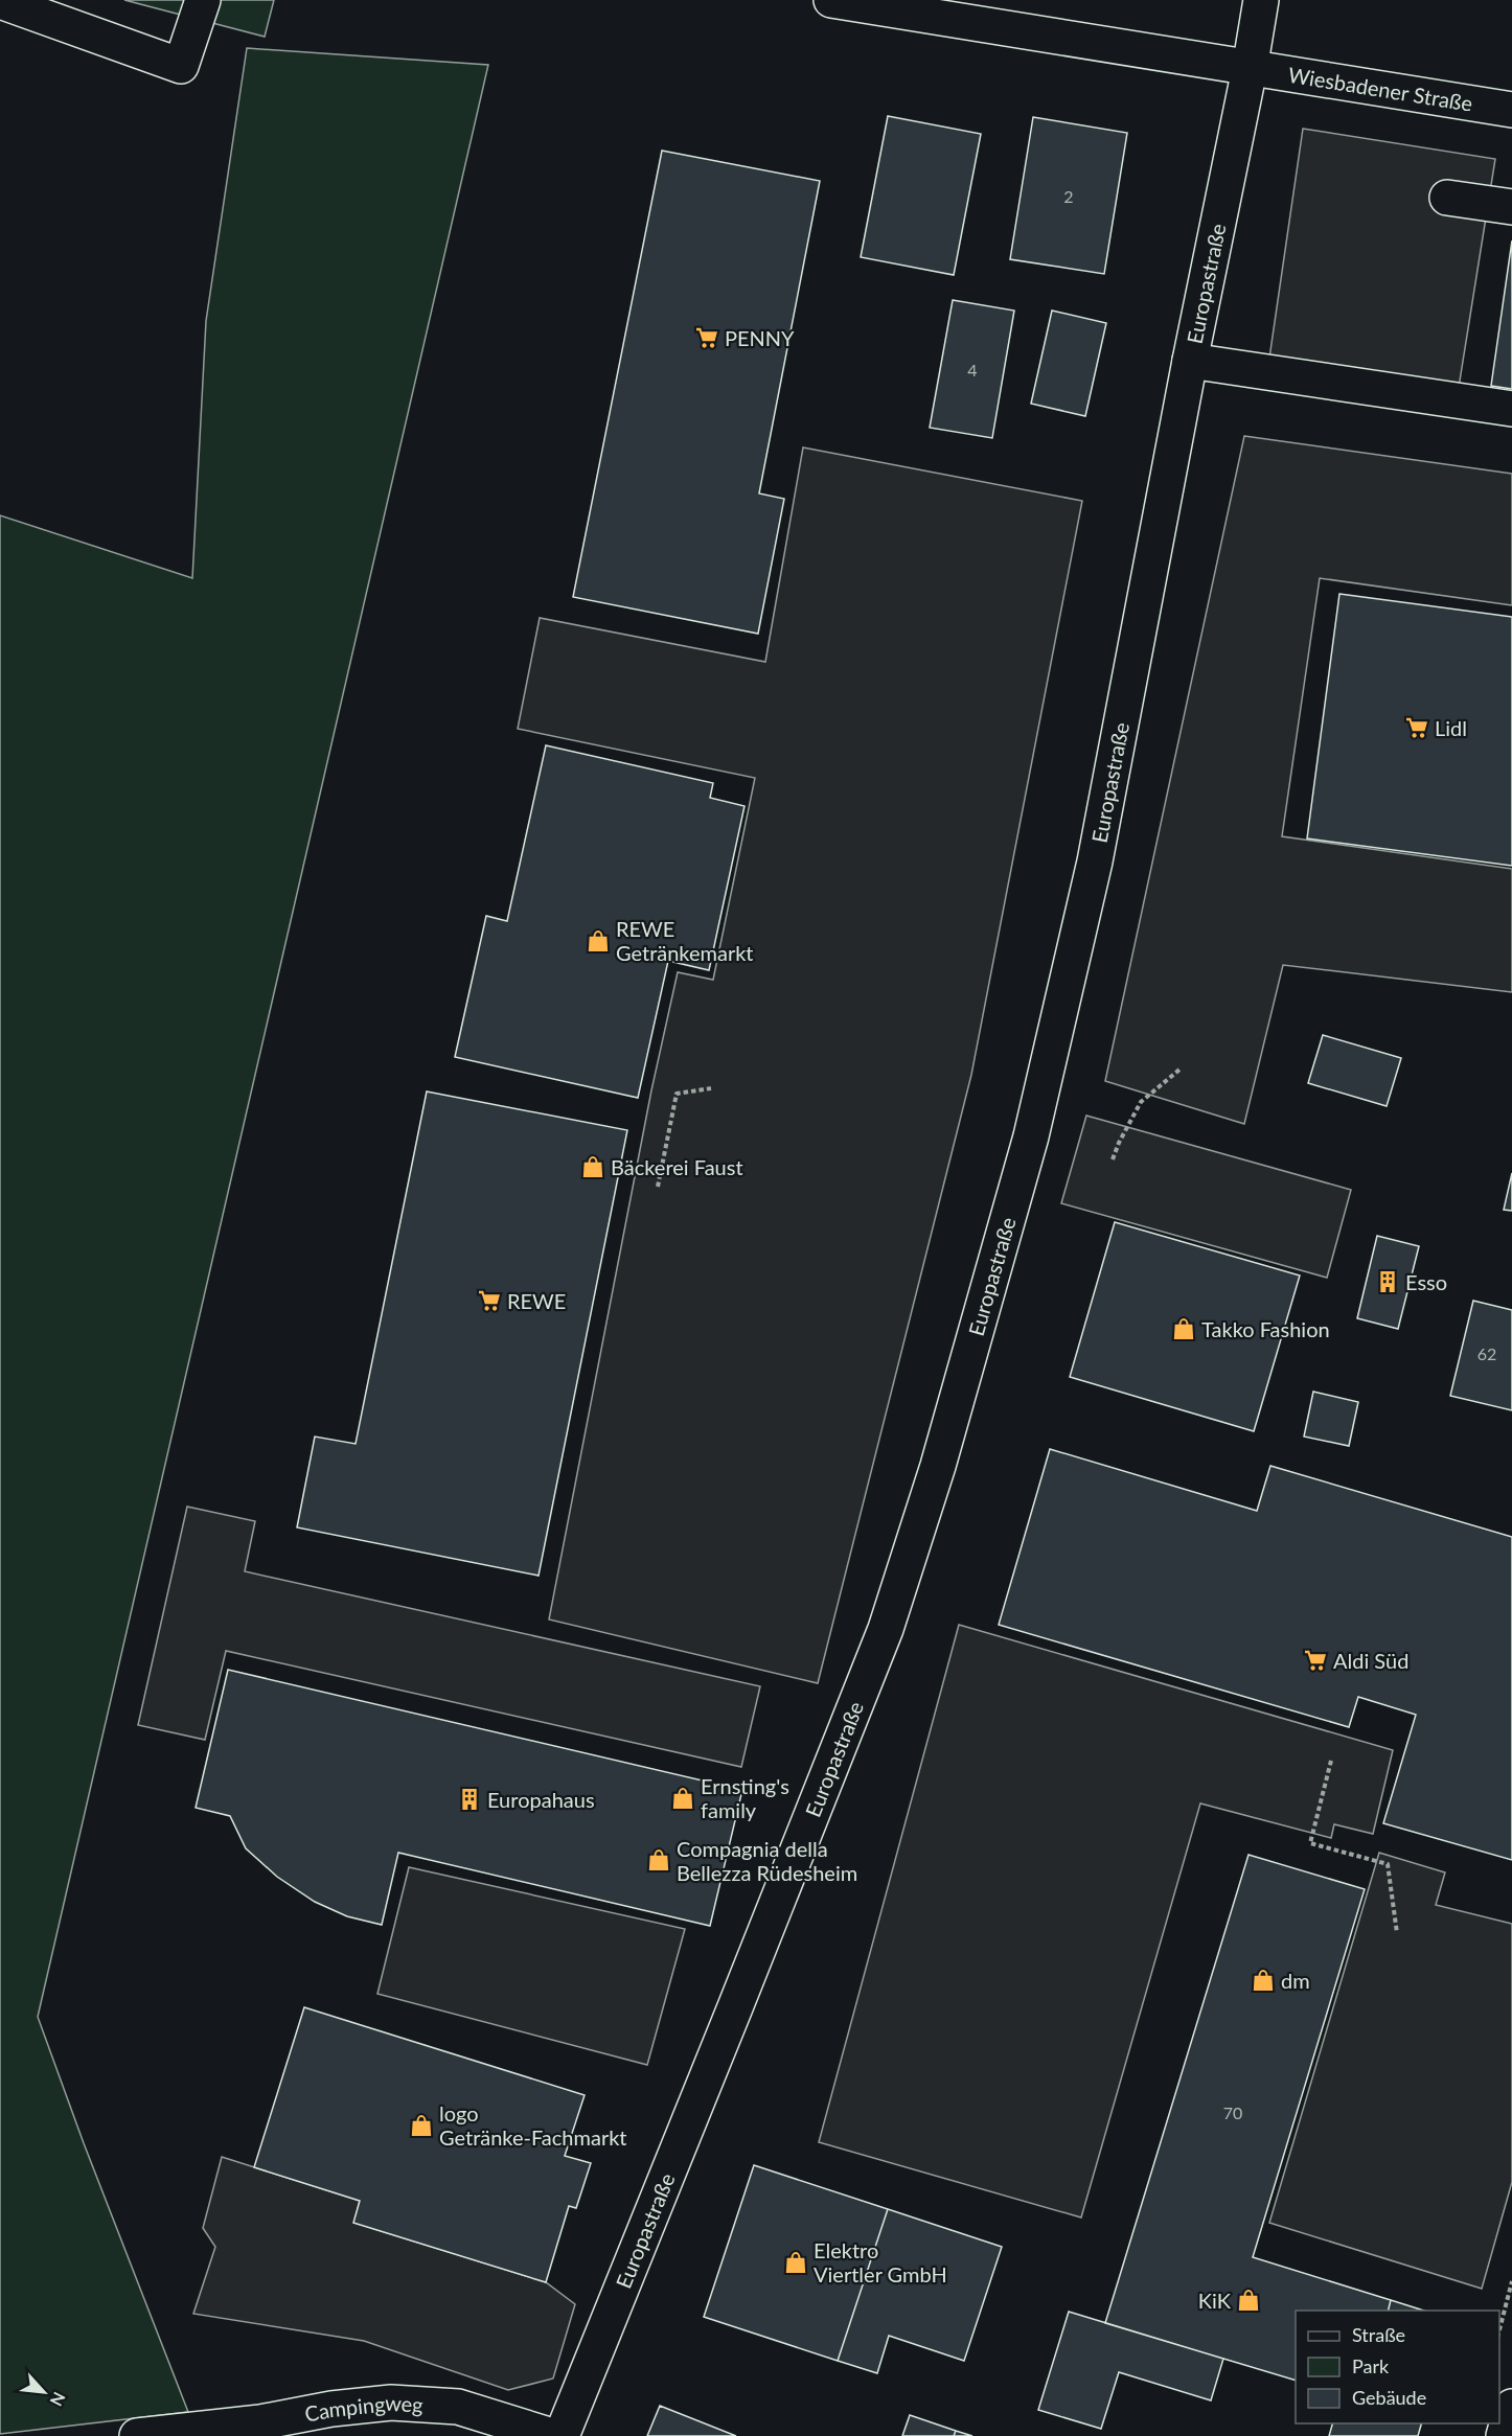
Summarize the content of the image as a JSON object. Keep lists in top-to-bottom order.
{
  "streets": {
    "street": ["Wiesbadener Straße", "Europastraße", "Campingweg"]
  },
  "crossings": [
    ["Wiesbadener Straße", "Europastraße"]
  ],
  "places": {
    "supermarket": [
      "PENNY",
      "Lidl",
      "REWE",
      "Aldi Süd"
    ],
    "shop": [
      "REWE Getränkemarkt",
      "Bäckerei Faust",
      "Takko Fashion",
      "Ernsting's family",
      "Compagnia della Bellezza Rüdesheim",
      "dm",
      "logo Getränke-Fachmarkt",
      "Elektro Viertler GmbH",
      "KiK"
    ],
    "building": ["Esso", "Europahaus"]
  },
  "house_numbers": [
    "2",
    "4",
    "62",
    "70"
  ],
  "legend": ["Straße", "Park", "Gebäude"],
  "north": "bottom right"
}
